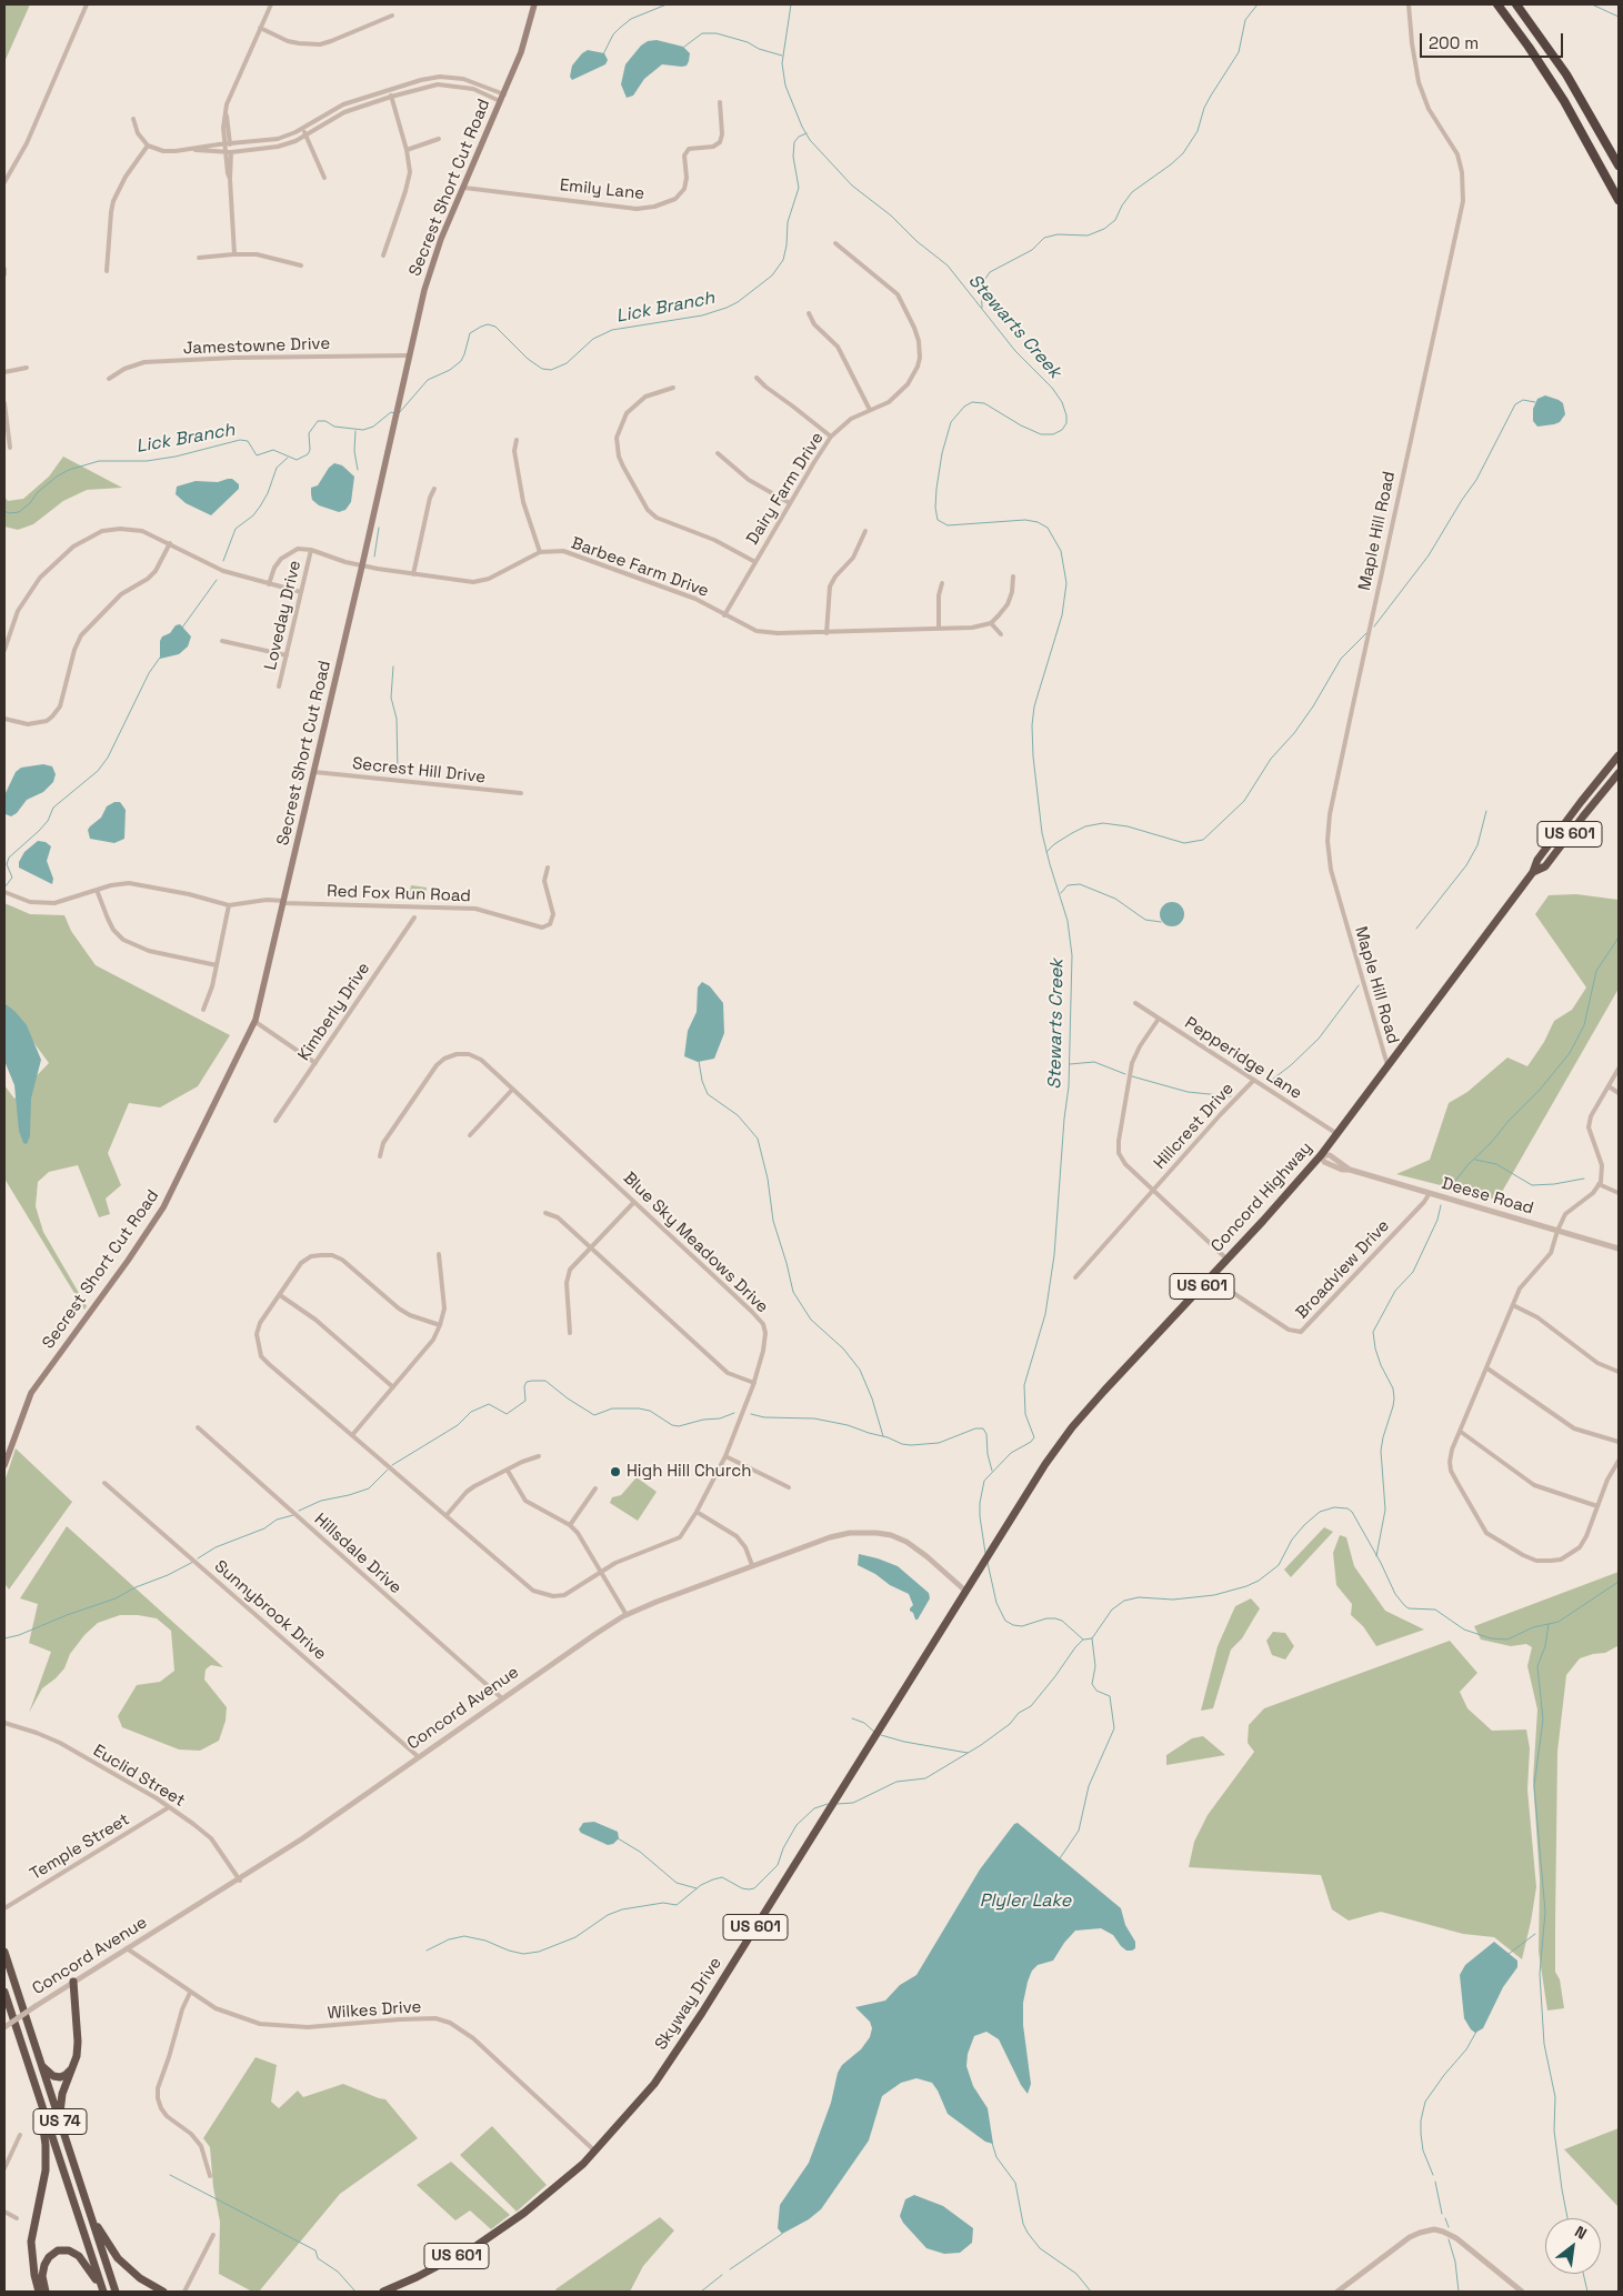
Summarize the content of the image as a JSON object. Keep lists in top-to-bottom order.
{
  "streets": {
    "highway": [
      "US 601",
      "Concord Highway",
      "Skyway Drive",
      "US 74"
    ],
    "main road": ["Secrest Short Cut Road"],
    "street": [
      "Emily Lane",
      "Jamestowne Drive",
      "Dairy Farm Drive",
      "Maple Hill Road",
      "Barbee Farm Drive",
      "Loveday Drive",
      "Secrest Hill Drive",
      "Red Fox Run Road",
      "Kimberly Drive",
      "Pepperidge Lane",
      "Hillcrest Drive",
      "Deese Road",
      "Blue Sky Meadows Drive",
      "Broadview Drive",
      "Hillsdale Drive",
      "Sunnybrook Drive",
      "Concord Avenue",
      "Euclid Street",
      "Temple Street",
      "Wilkes Drive"
    ]
  },
  "crossings": [
    ["Secrest Short Cut Road", "Emily Lane"],
    ["Secrest Short Cut Road", "Jamestowne Drive"],
    ["Secrest Short Cut Road", "Barbee Farm Drive"],
    ["Secrest Short Cut Road", "Secrest Hill Drive"],
    ["Secrest Short Cut Road", "Red Fox Run Road"],
    ["Dairy Farm Drive", "Barbee Farm Drive"],
    ["Maple Hill Road", "Concord Highway"],
    ["Barbee Farm Drive", "Loveday Drive"],
    ["Pepperidge Lane", "Hillcrest Drive"],
    ["Pepperidge Lane", "Concord Highway"],
    ["Deese Road", "Concord Highway"],
    ["Deese Road", "Broadview Drive"],
    ["Concord Highway", "Broadview Drive"],
    ["Concord Highway", "Concord Avenue"],
    ["Concord Highway", "Skyway Drive"],
    ["Hillsdale Drive", "Concord Avenue"],
    ["Sunnybrook Drive", "Concord Avenue"],
    ["Concord Avenue", "Euclid Street"],
    ["Concord Avenue", "Skyway Drive"],
    ["Concord Avenue", "Wilkes Drive"],
    ["Euclid Street", "Temple Street"],
    ["Skyway Drive", "Wilkes Drive"]
  ],
  "water": ["Lick Branch", "Stewarts Creek", "Plyler Lake"],
  "places": ["High Hill Church"],
  "scale_bar": "200 m",
  "north": "top right"
}
